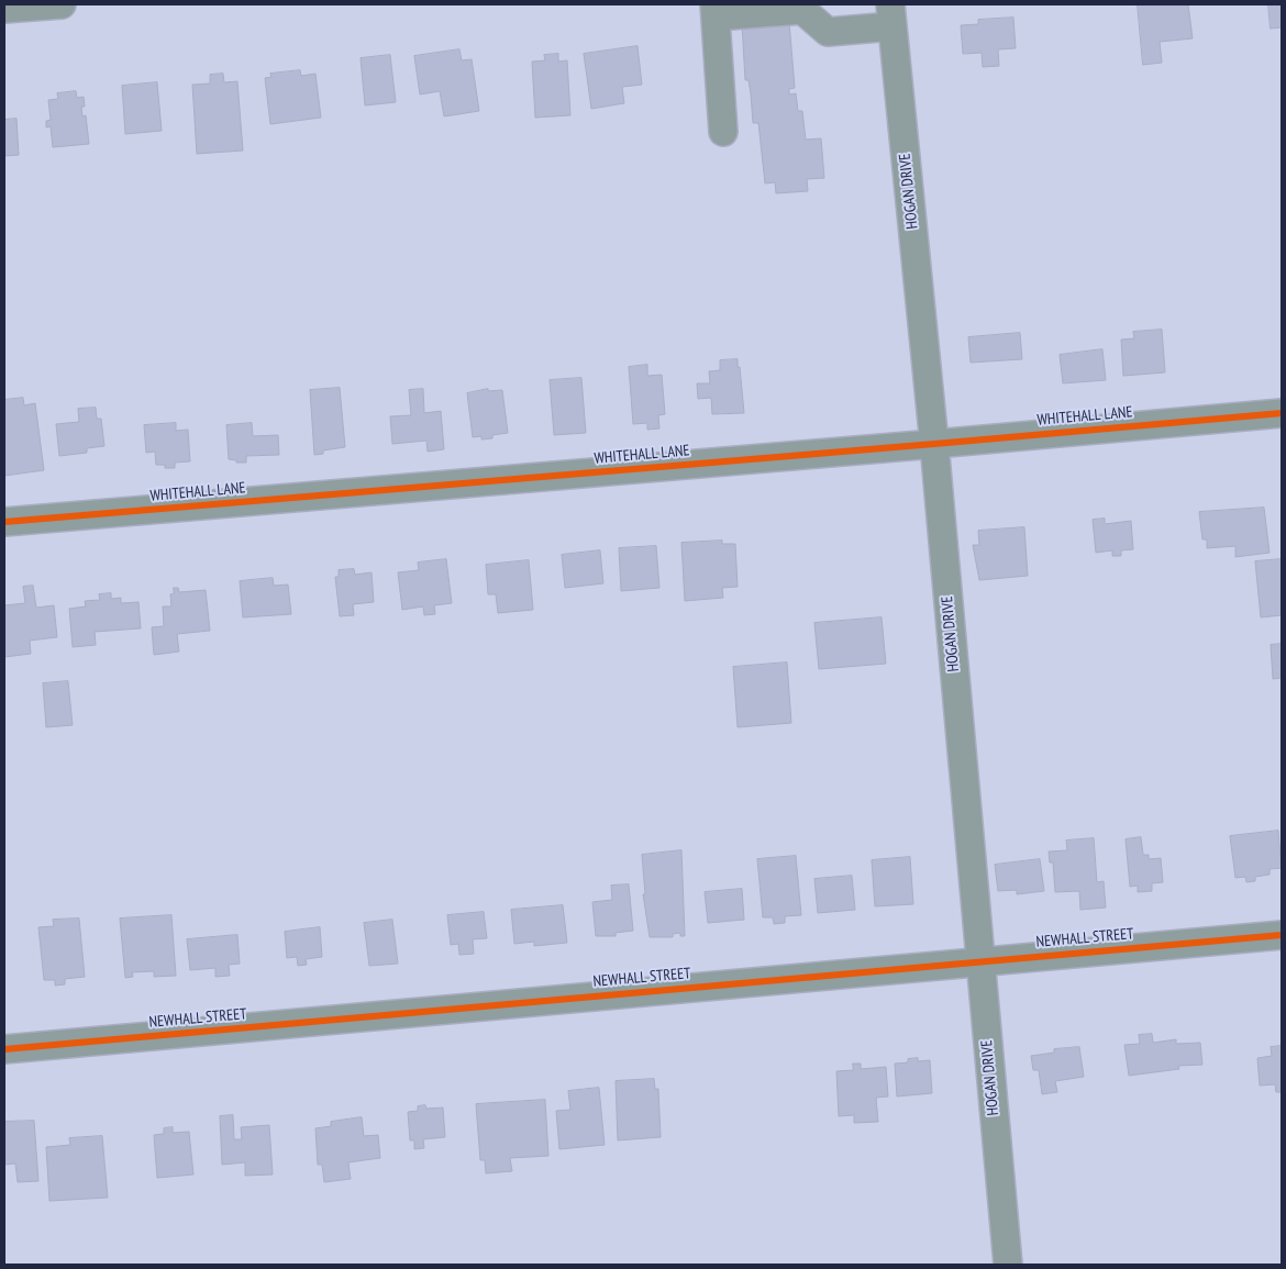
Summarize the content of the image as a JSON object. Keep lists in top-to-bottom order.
{
  "streets": {
    "street": ["HOGAN DRIVE", "WHITEHALL LANE", "NEWHALL STREET"]
  },
  "crossings": [
    ["HOGAN DRIVE", "WHITEHALL LANE"],
    ["HOGAN DRIVE", "NEWHALL STREET"]
  ]
}
